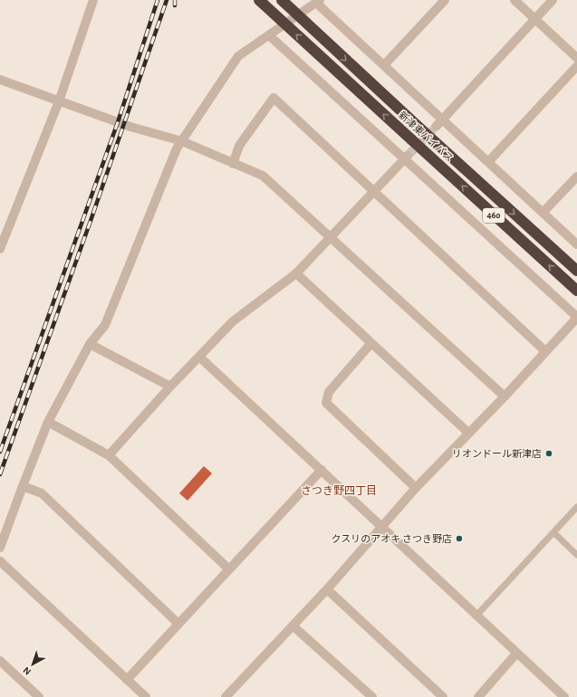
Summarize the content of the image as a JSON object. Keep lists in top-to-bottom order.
{
  "streets": {
    "highway": ["新津東バイパス", "460"]
  },
  "districts": ["さつき野四丁目"],
  "places": ["リオンドール新津店", "クスリのアオキ さつき野店"],
  "north": "bottom left"
}
